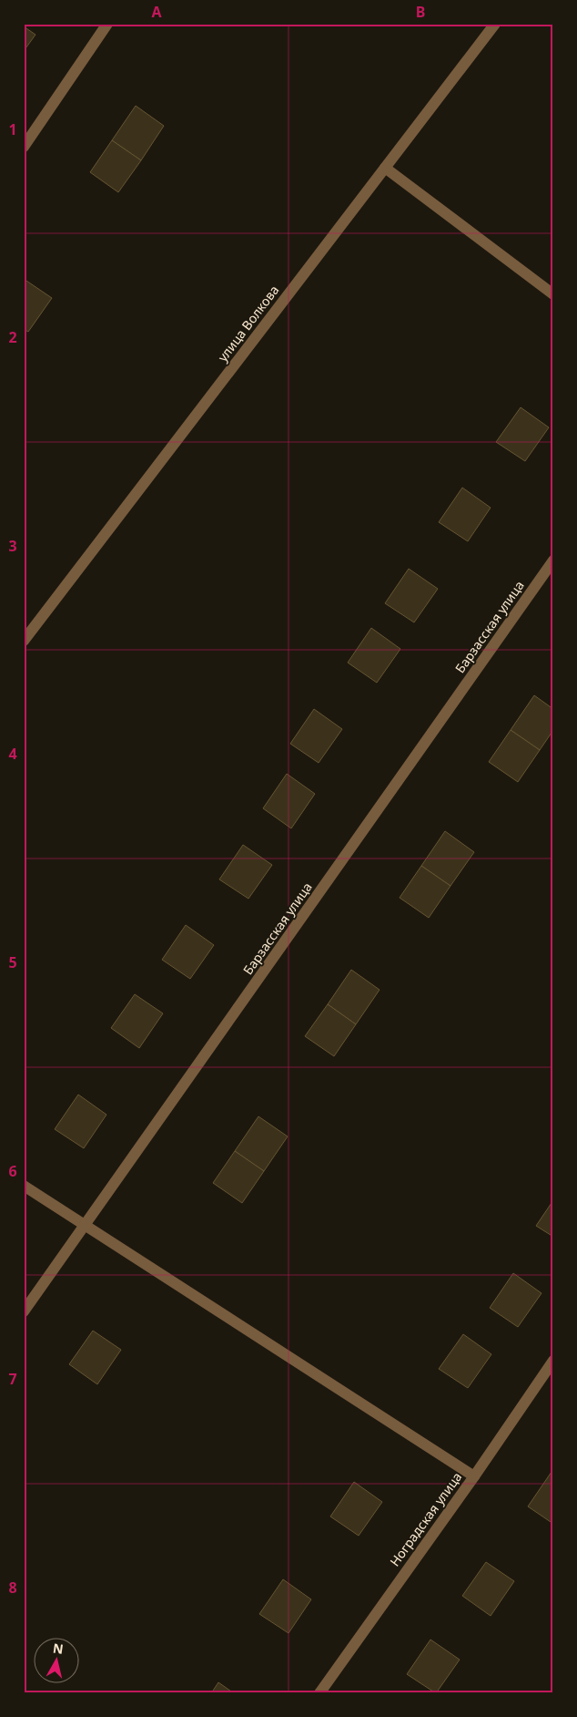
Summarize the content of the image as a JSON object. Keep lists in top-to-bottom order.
{
  "streets": {
    "street": ["улица Волкова", "Барзасская улица", "Ноградская улица"]
  },
  "north": "top",
  "grid": {
    "columns": ["A", "B"],
    "rows": [
      "1",
      "2",
      "3",
      "4",
      "5",
      "6",
      "7",
      "8"
    ]
  }
}
